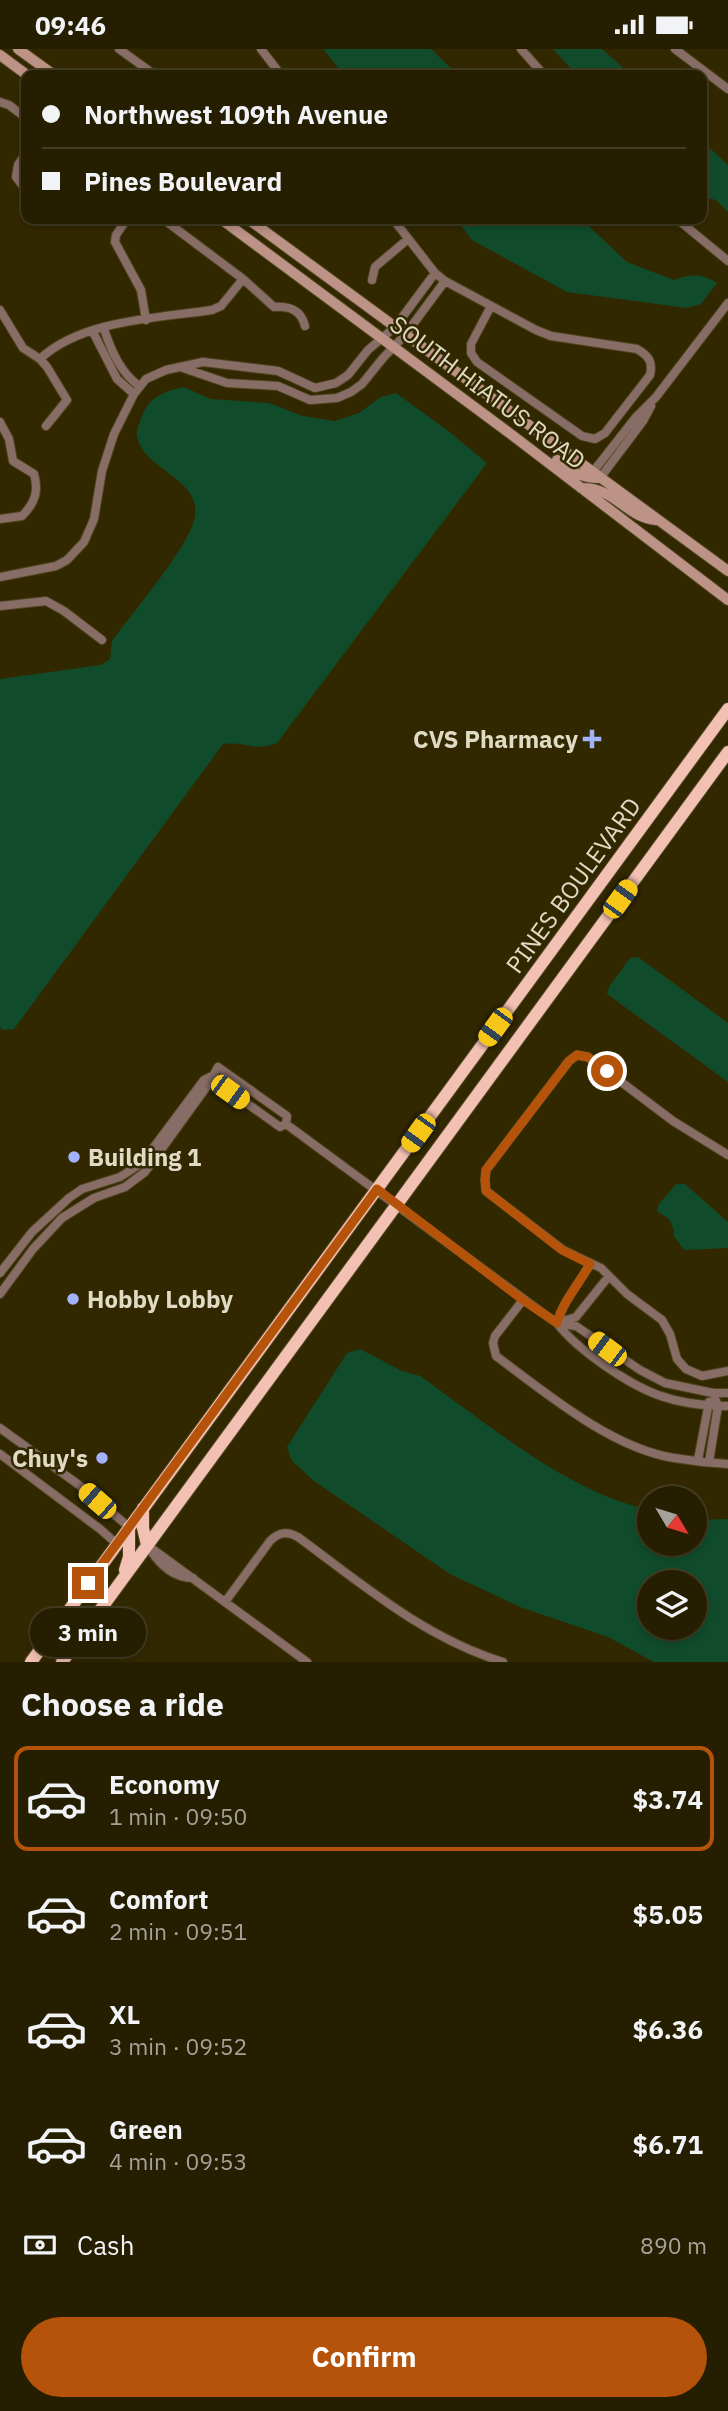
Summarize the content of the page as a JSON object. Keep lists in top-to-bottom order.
{
  "streets": {
    "highway": ["PINES BOULEVARD"],
    "main road": ["SOUTH HIATUS ROAD"]
  },
  "places": {
    "health": ["CVS Pharmacy"],
    "other": ["Building 1", "Hobby Lobby", "Chuy's"]
  },
  "north": "bottom right",
  "page": {
    "status": "09:46",
    "banner": ["Northwest 109th Avenue", "Pines Boulevard"],
    "bubble": "3 min",
    "heading": "Choose a ride",
    "list": [
      {
        "name": "Economy",
        "note": "1 min · 09:50",
        "value": "$3.74"
      },
      {
        "name": "Comfort",
        "note": "2 min · 09:51",
        "value": "$5.05"
      },
      {
        "name": "XL",
        "note": "3 min · 09:52",
        "value": "$6.36"
      },
      {
        "name": "Green",
        "note": "4 min · 09:53",
        "value": "$6.71"
      }
    ],
    "pay": ["Cash", "890 m"],
    "buttons": "Confirm"
  }
}
